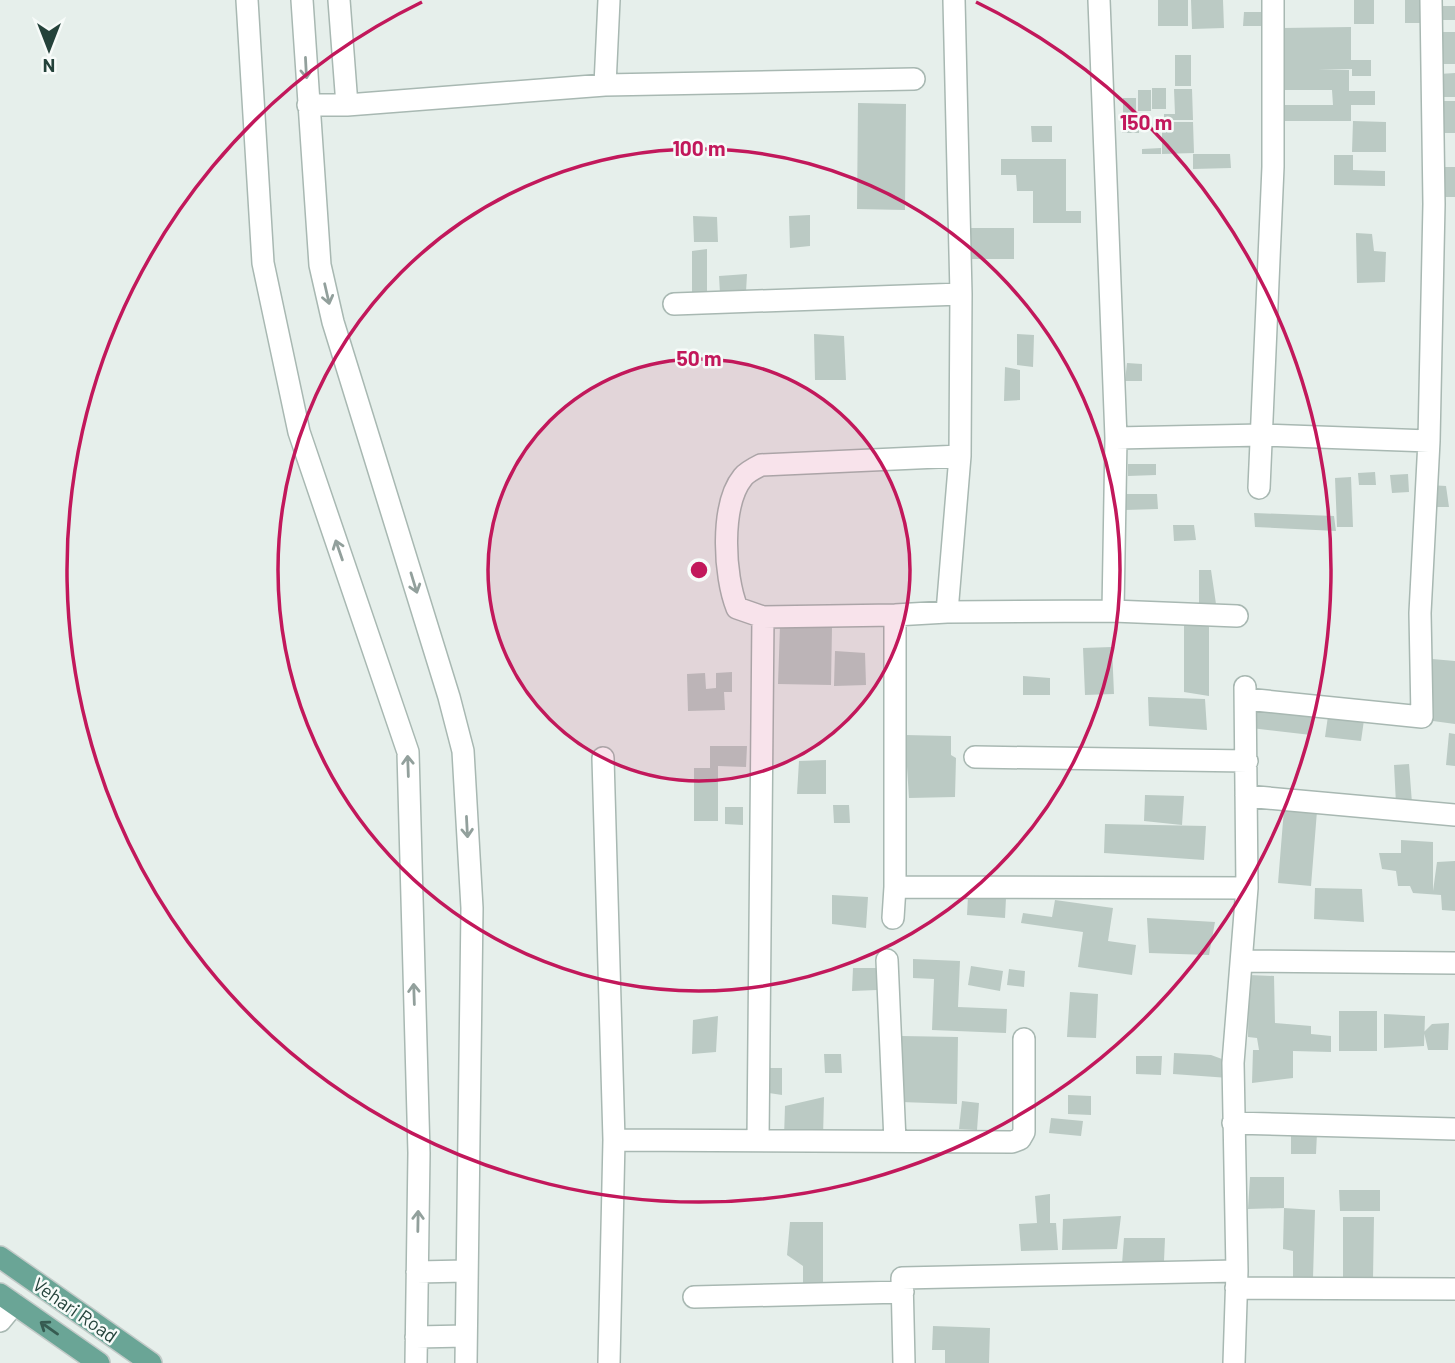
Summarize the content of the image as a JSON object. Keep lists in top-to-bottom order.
{
  "streets": {
    "main road": ["Vehari Road"]
  },
  "north": "bottom",
  "rings": ["150 m", "100 m", "50 m"]
}
